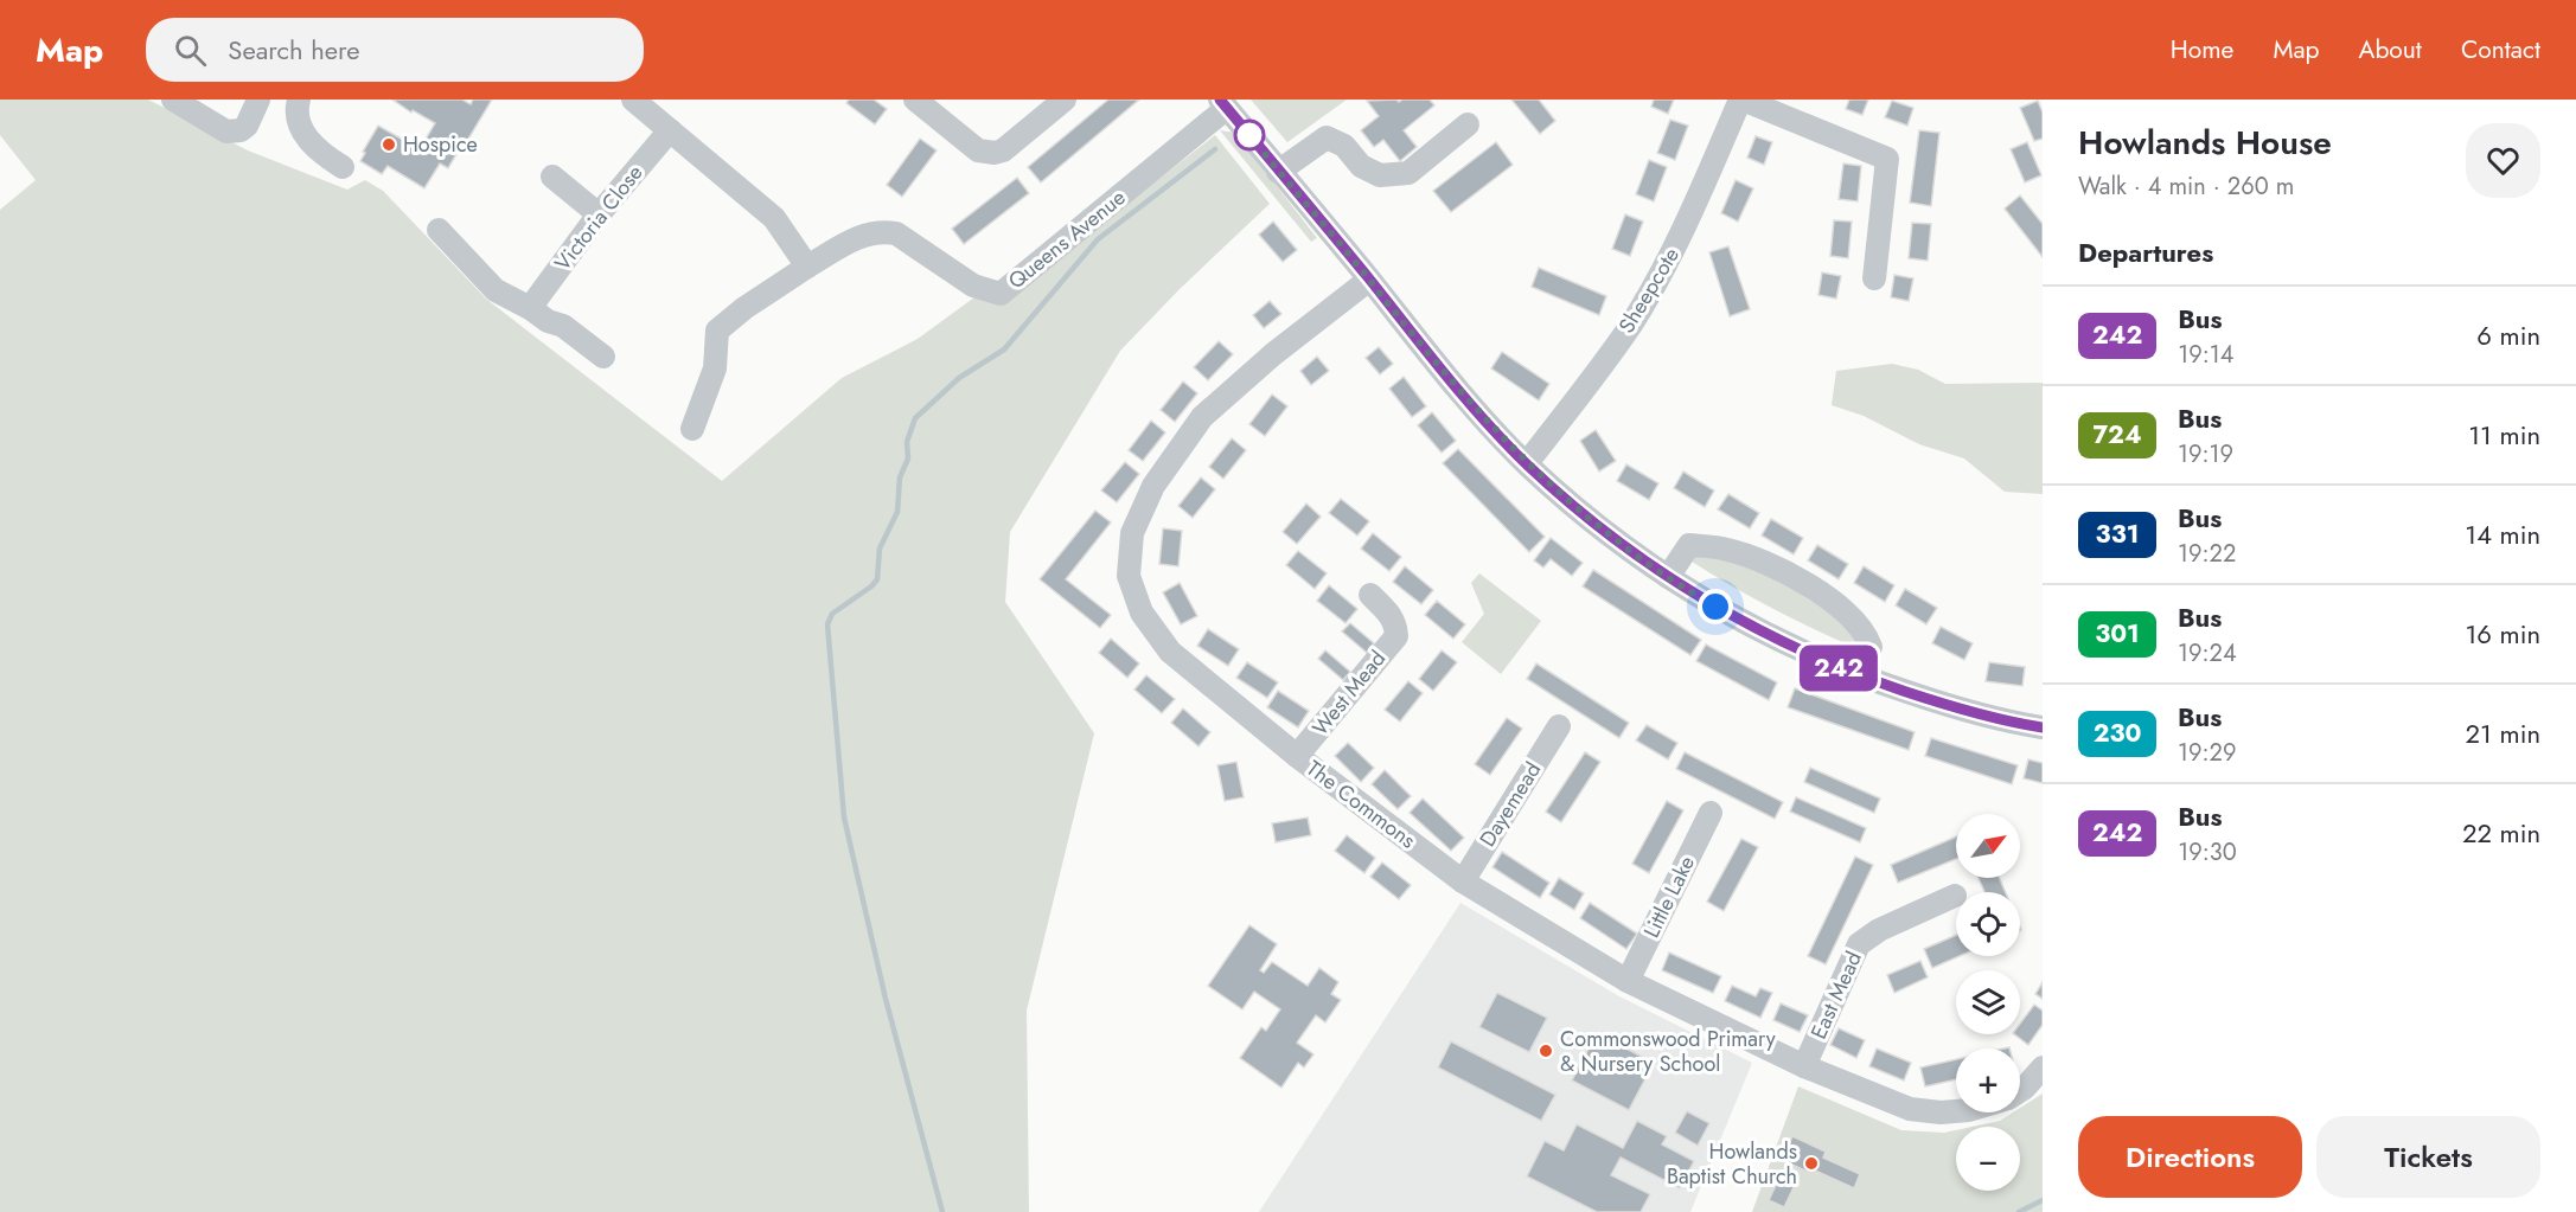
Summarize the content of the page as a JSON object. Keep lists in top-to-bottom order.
{
  "streets": {
    "street": [
      "Victoria Close",
      "Queens Avenue",
      "Sheepcote",
      "West Mead",
      "The Commons",
      "Dayemead",
      "Little Lake",
      "East Mead"
    ]
  },
  "crossings": [
    ["West Mead", "The Commons"],
    ["The Commons", "Dayemead"],
    ["The Commons", "Little Lake"],
    ["The Commons", "East Mead"]
  ],
  "places": ["Hospice", "Commonswood Primary & Nursery School", "Howlands Baptist Church"],
  "lines": ["bus line 242"],
  "north": "top right",
  "page": {
    "header": "Map",
    "search": "Search here",
    "nav": [
      "Home",
      "Map",
      "About",
      "Contact"
    ],
    "on_map": "242",
    "heading": [
      ["Howlands House", "Walk · 4 min · 260 m"],
      "Departures"
    ],
    "list": [
      {
        "mark": "242",
        "name": "Bus",
        "note": "19:14",
        "value": "6 min"
      },
      {
        "mark": "724",
        "name": "Bus",
        "note": "19:19",
        "value": "11 min"
      },
      {
        "mark": "331",
        "name": "Bus",
        "note": "19:22",
        "value": "14 min"
      },
      {
        "mark": "301",
        "name": "Bus",
        "note": "19:24",
        "value": "16 min"
      },
      {
        "mark": "230",
        "name": "Bus",
        "note": "19:29",
        "value": "21 min"
      },
      {
        "mark": "242",
        "name": "Bus",
        "note": "19:30",
        "value": "22 min"
      }
    ],
    "map_buttons": ["+", "−"],
    "buttons": ["Directions", "Tickets"]
  }
}
